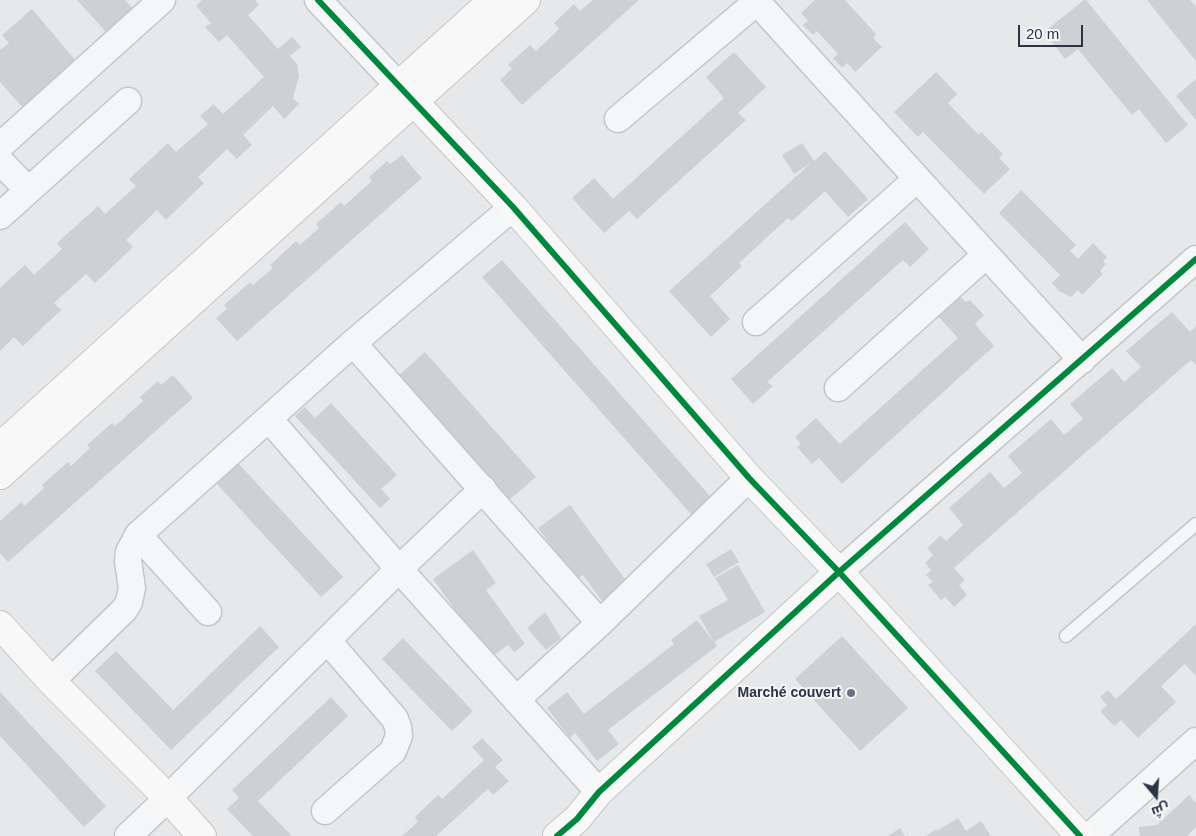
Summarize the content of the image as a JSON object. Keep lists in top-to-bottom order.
{
  "places": ["Marché couvert"],
  "scale_bar": "20 m",
  "north": "bottom"
}
